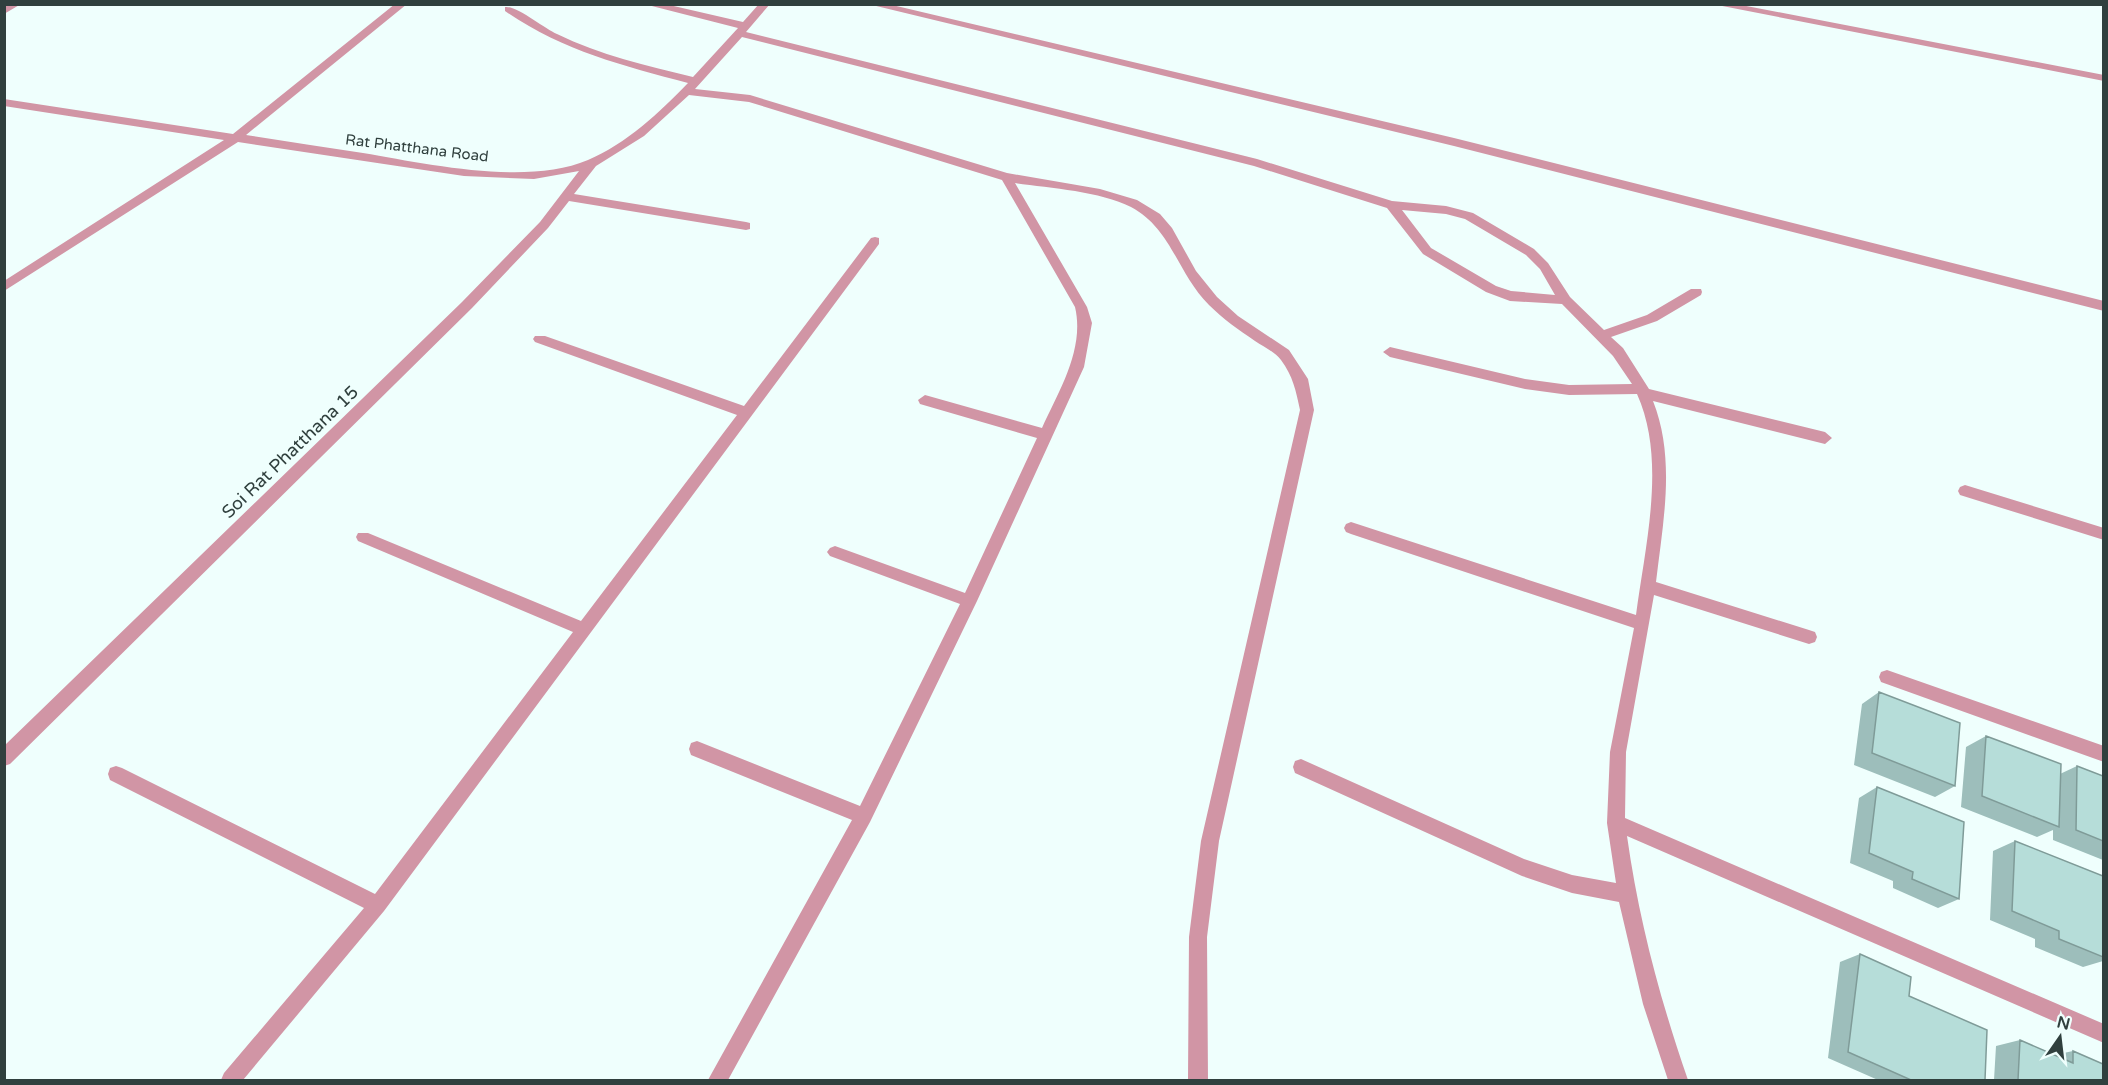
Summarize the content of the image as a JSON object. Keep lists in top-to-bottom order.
{
  "streets": {
    "street": ["Rat Phatthana Road", "Soi Rat Phatthana 15"]
  },
  "crossings": [
    ["Rat Phatthana Road", "Soi Rat Phatthana 15"]
  ],
  "north": "top"
}
